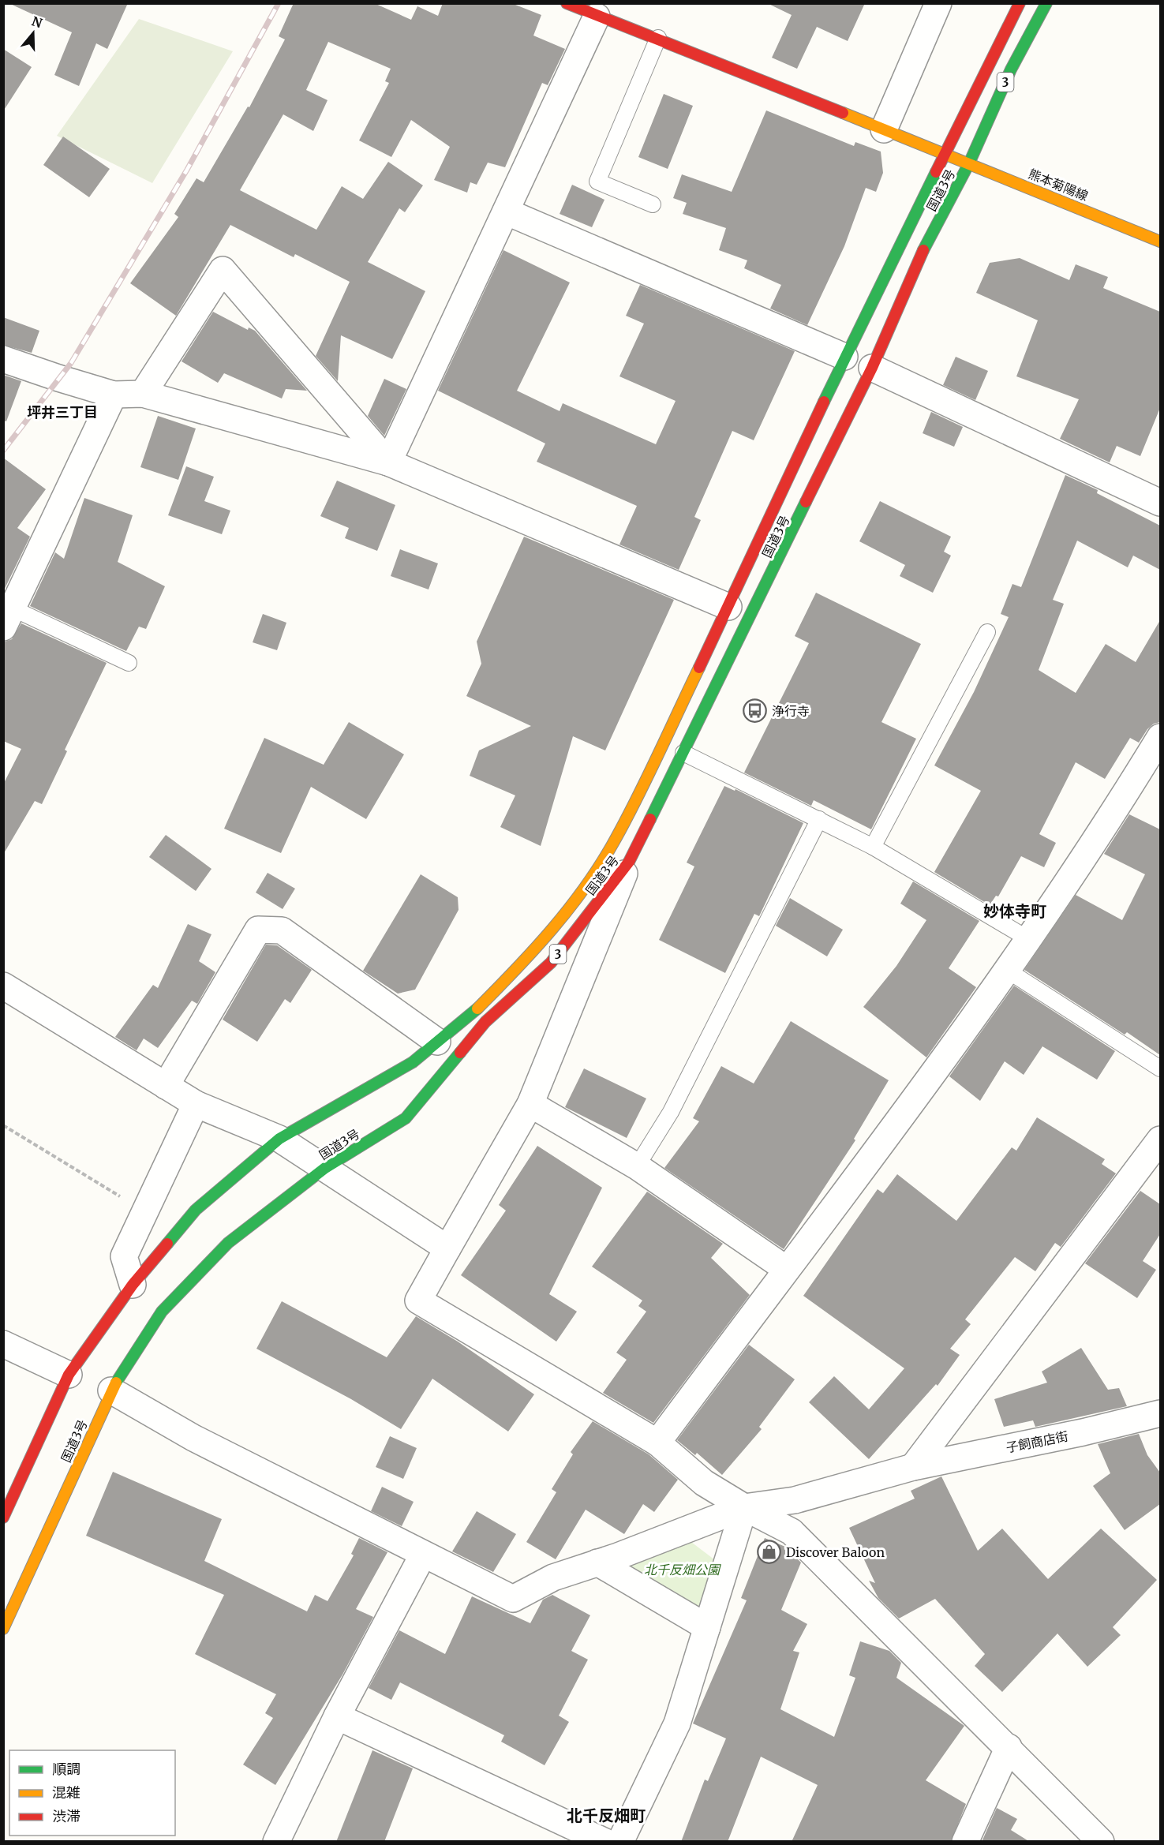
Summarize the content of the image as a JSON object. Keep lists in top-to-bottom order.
{
  "streets": {
    "main road": ["3", "熊本菊陽線", "国道3号"],
    "street": ["子飼商店街"]
  },
  "crossings": [
    ["熊本菊陽線", "国道3号"]
  ],
  "districts": ["坪井三丁目", "妙体寺町", "北千反畑町"],
  "parks": ["北千反畑公園"],
  "places": {
    "bus stop": ["浄行寺"],
    "shop": ["Discover Baloon"]
  },
  "legend": ["順調", "混雑", "渋滞"],
  "north": "top"
}
